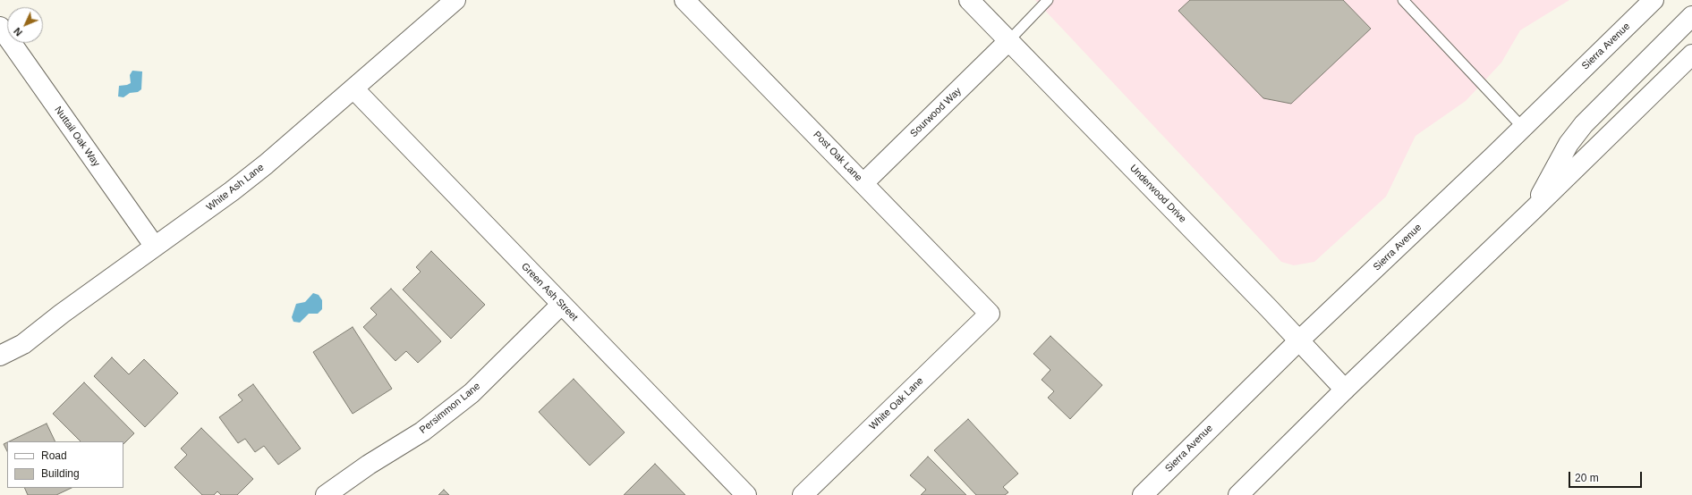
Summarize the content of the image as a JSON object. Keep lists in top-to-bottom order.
{
  "streets": {
    "street": [
      "Sierra Avenue",
      "Sourwood Way",
      "Nuttail Oak Way",
      "Post Oak Lane",
      "White Ash Lane",
      "Underwood Drive",
      "Green Ash Street",
      "White Oak Lane",
      "Persimmon Lane"
    ]
  },
  "crossings": [
    ["Sierra Avenue", "Underwood Drive"],
    ["Sourwood Way", "Post Oak Lane"],
    ["Sourwood Way", "Underwood Drive"],
    ["Nuttail Oak Way", "White Ash Lane"],
    ["Post Oak Lane", "White Oak Lane"],
    ["White Ash Lane", "Green Ash Street"],
    ["Green Ash Street", "Persimmon Lane"]
  ],
  "legend": ["Road", "Building"],
  "scale_bar": "20 m",
  "north": "bottom left"
}
